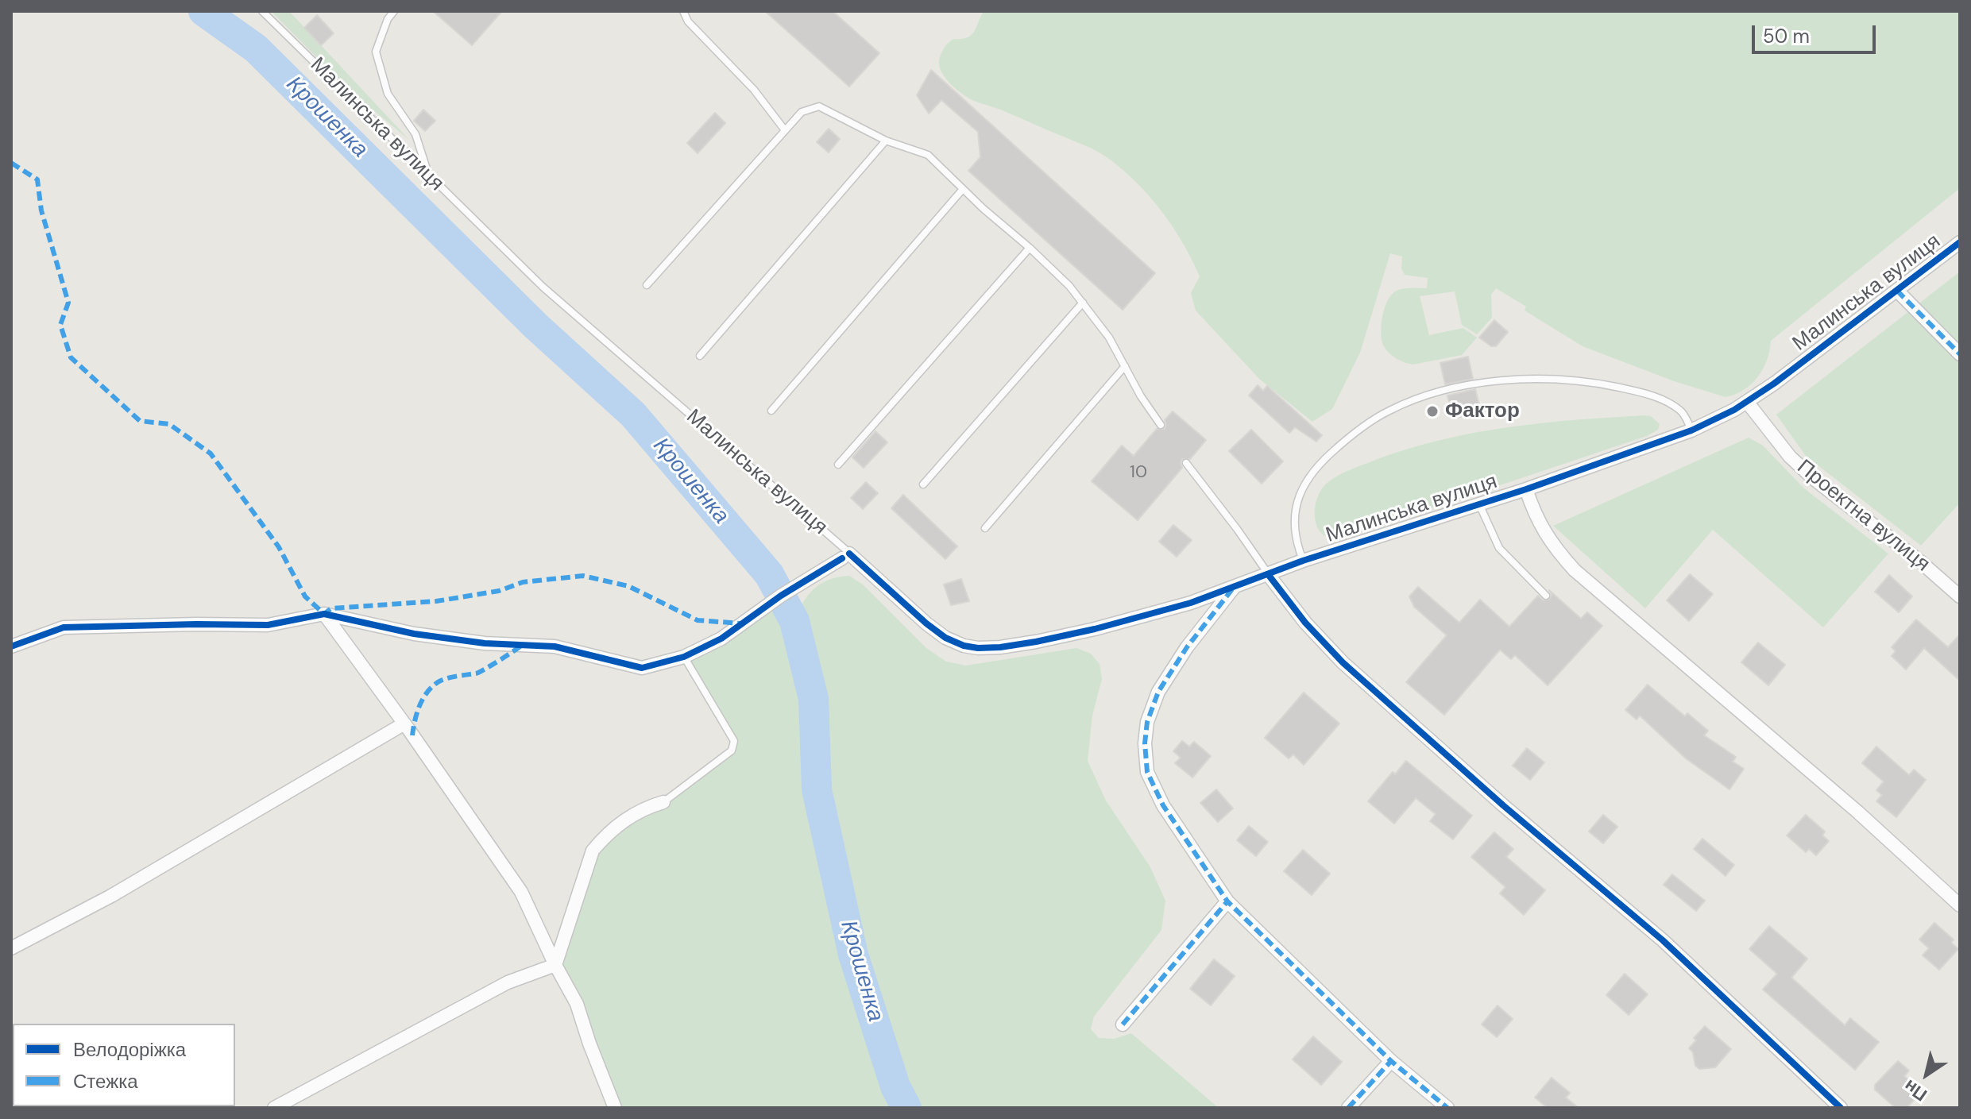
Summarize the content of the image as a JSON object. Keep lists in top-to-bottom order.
{
  "streets": {
    "street": ["Малинська вулиця", "Проектна вулиця"]
  },
  "crossings": [
    ["Малинська вулиця", "Проектна вулиця"]
  ],
  "water": ["Крошенка"],
  "places": ["Фактор"],
  "house_numbers": ["10"],
  "legend": ["Велодоріжка", "Стежка"],
  "scale_bar": "50 m",
  "north": "bottom left"
}
